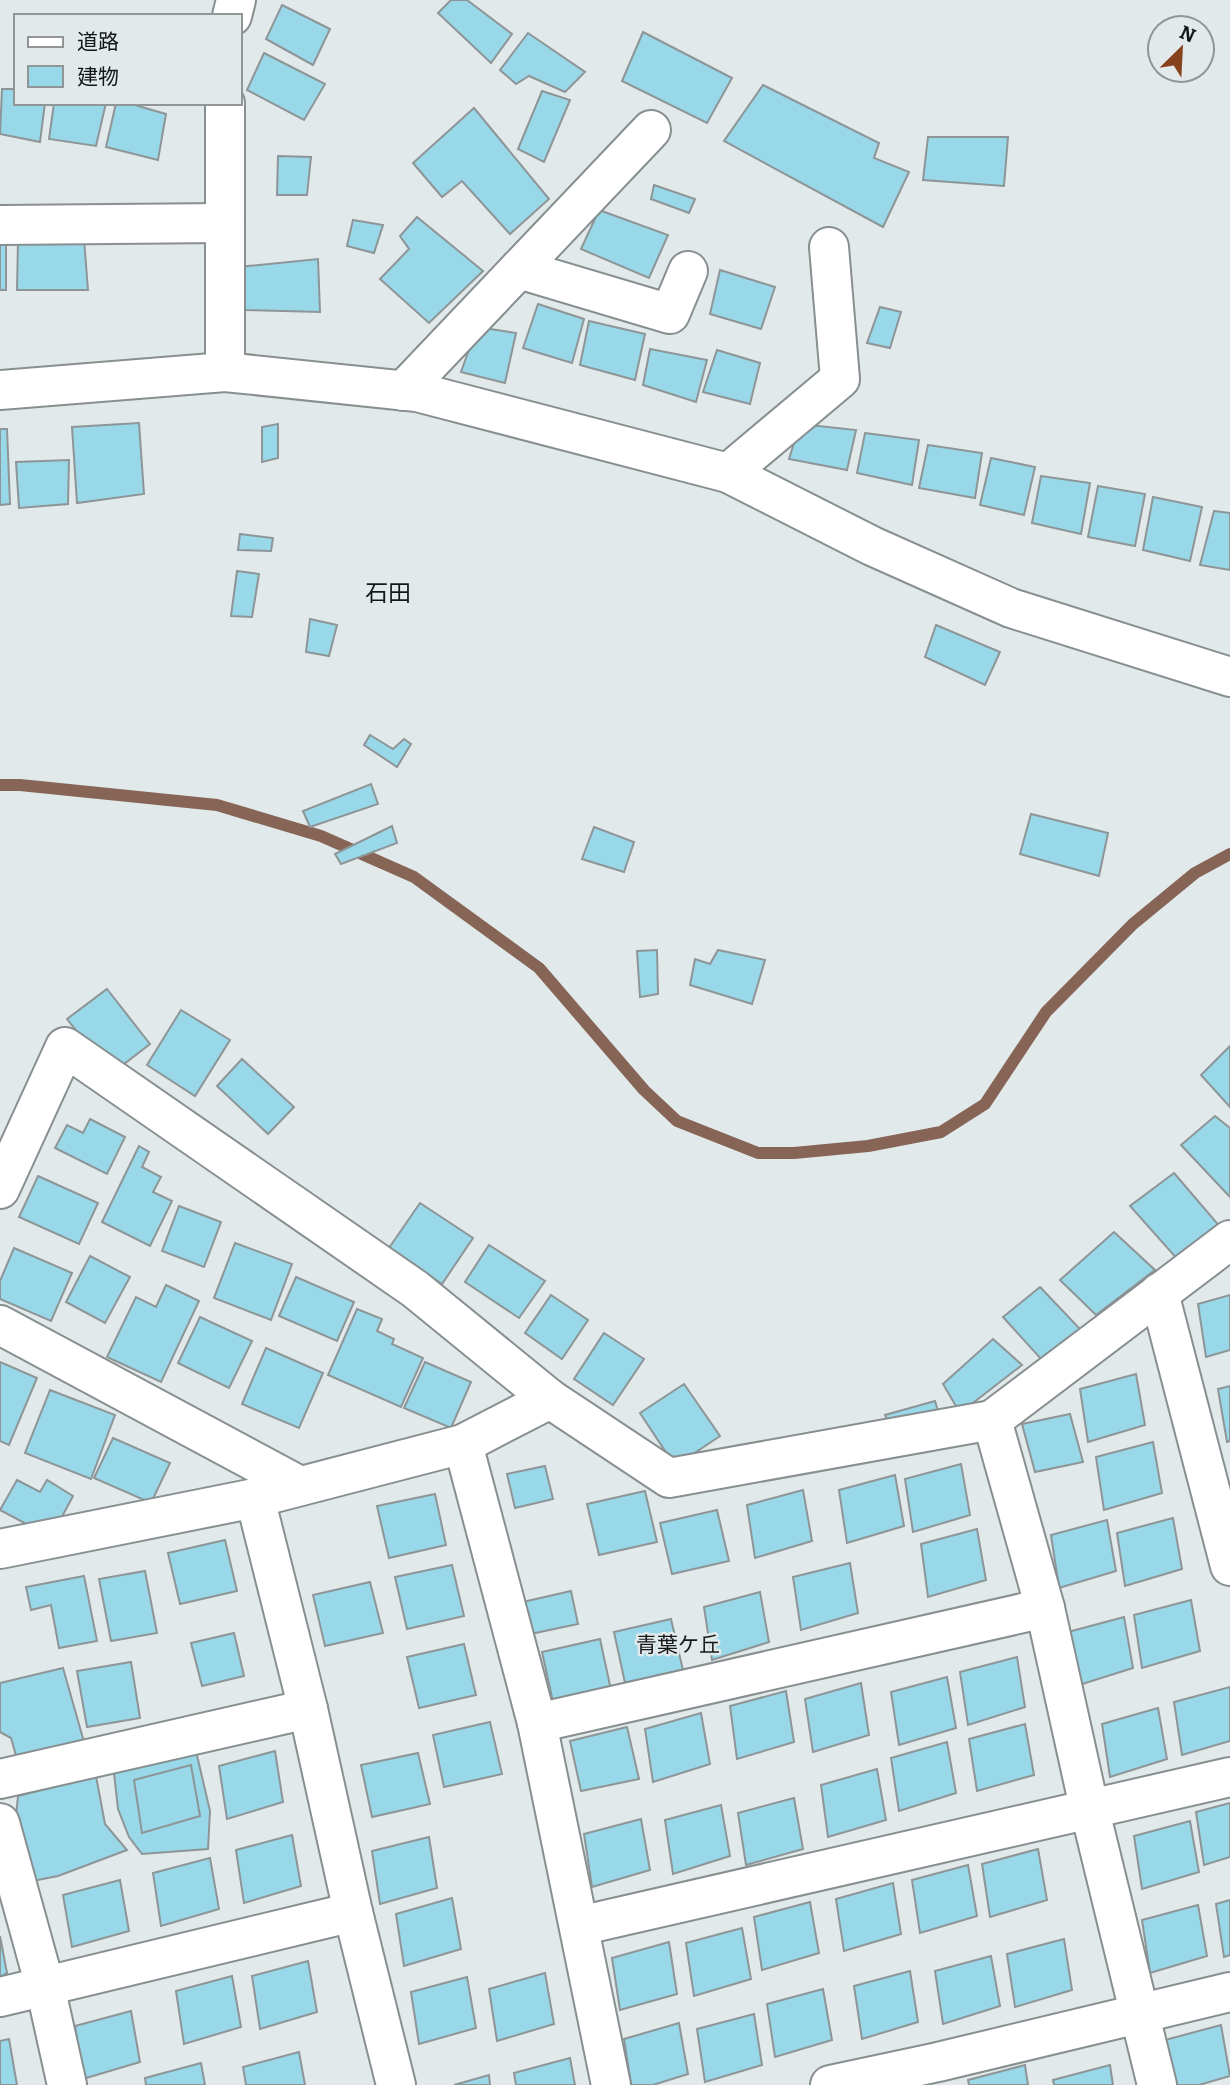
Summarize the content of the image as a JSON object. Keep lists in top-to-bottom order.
{
  "districts": ["石田", "青葉ケ丘"],
  "legend": ["道路", "建物"],
  "north": "top right"
}
